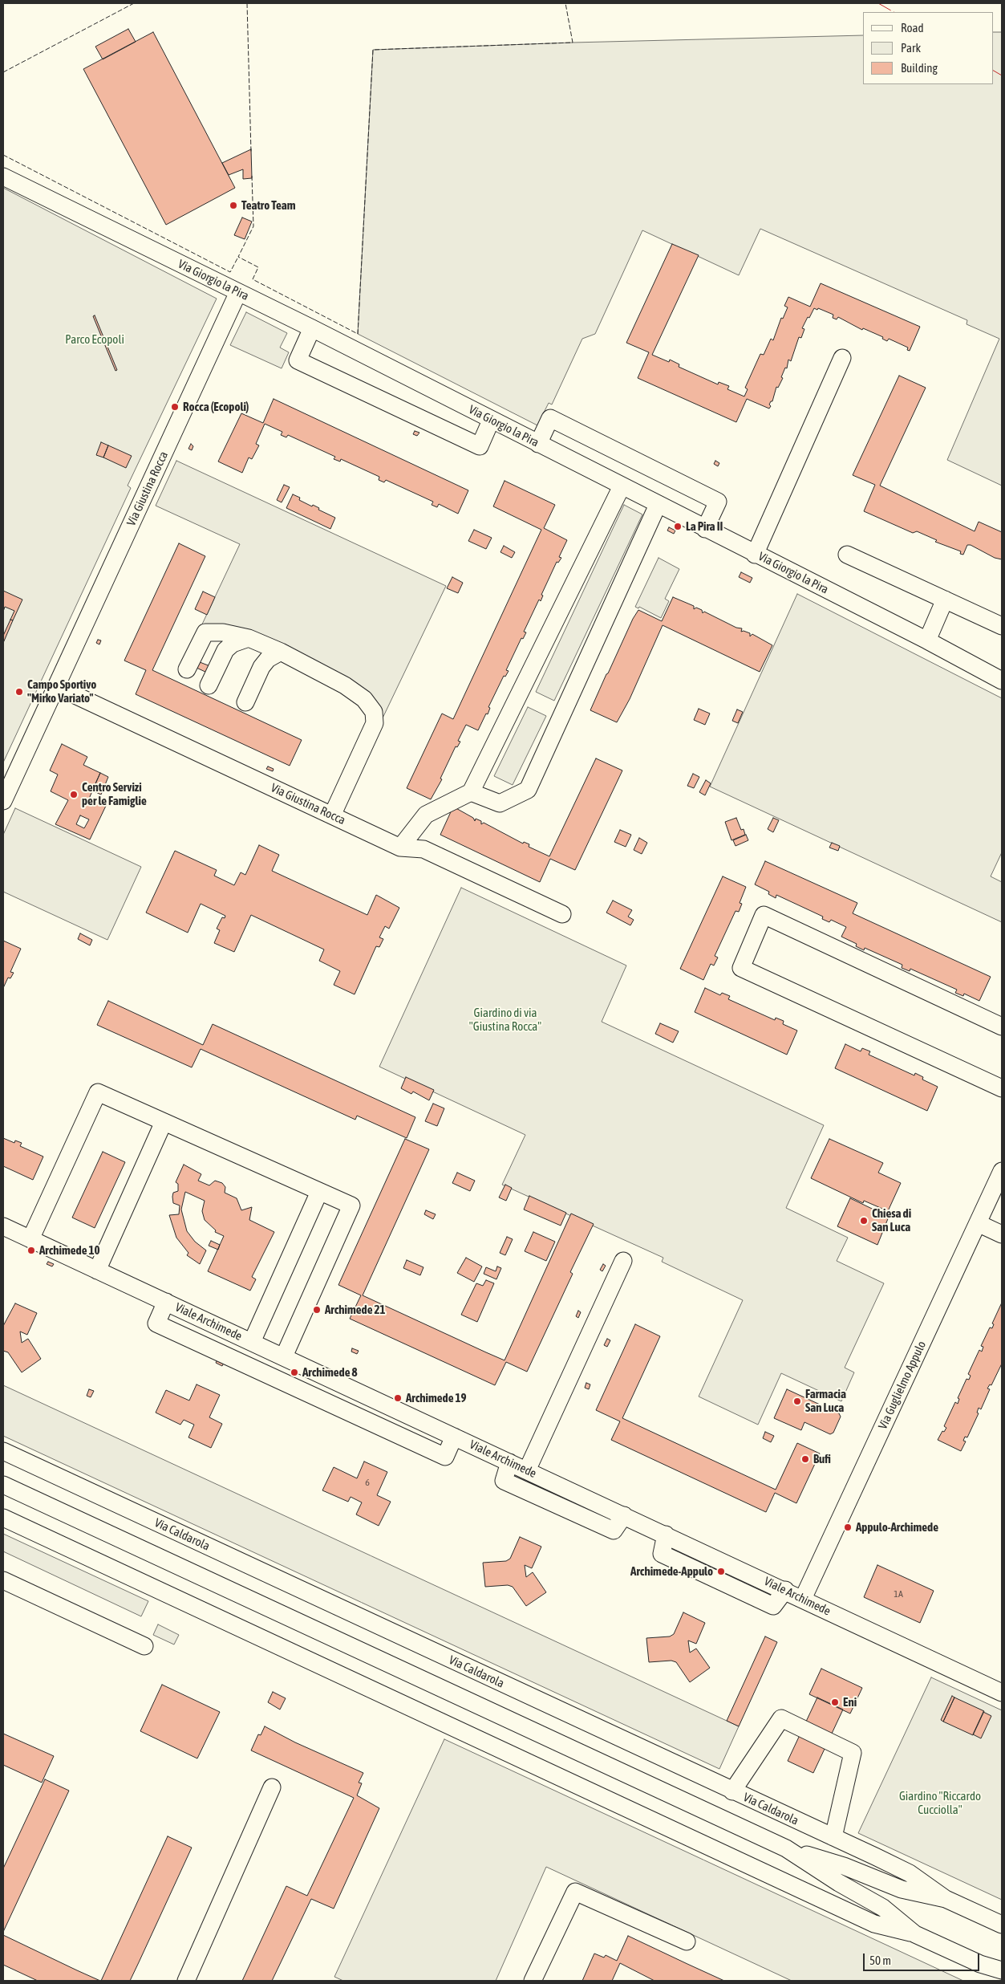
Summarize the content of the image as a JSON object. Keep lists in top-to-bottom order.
{
  "streets": {
    "street": [
      "Via Giorgio la Pira",
      "Via Giustina Rocca",
      "Viale Archimede",
      "Via Guglielmo Appulo",
      "Via Caldarola"
    ]
  },
  "crossings": [
    ["Via Giorgio la Pira", "Via Giustina Rocca"],
    ["Viale Archimede", "Via Guglielmo Appulo"]
  ],
  "parks": ["Parco Ecopoli", "Giardino di via \"Giustina Rocca\"", "Giardino \"Riccardo Cucciolla\""],
  "places": [
    "Teatro Team",
    "Rocca (Ecopoli)",
    "La Pira II",
    "Campo Sportivo \"Mirko Variato\"",
    "Centro Servizi per le Famiglie",
    "Chiesa di San Luca",
    "Archimede 10",
    "Archimede 21",
    "Archimede 8",
    "Archimede 19",
    "Farmacia San Luca",
    "Bufi",
    "Appulo-Archimede",
    "Archimede-Appulo",
    "Eni"
  ],
  "house_numbers": ["6", "1A"],
  "legend": ["Road", "Park", "Building"],
  "scale_bar": "50 m"
}
